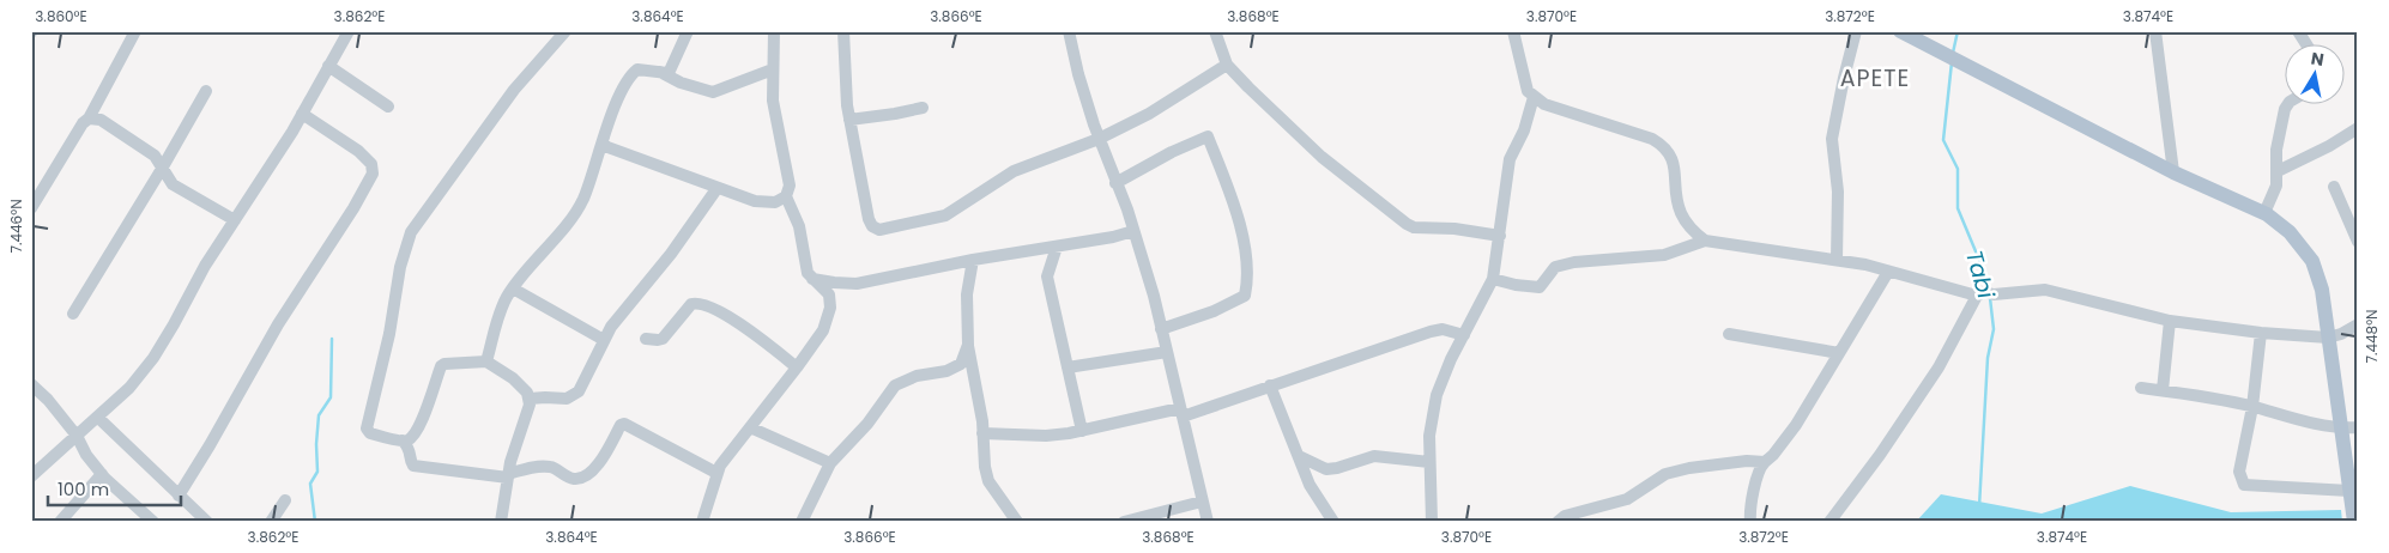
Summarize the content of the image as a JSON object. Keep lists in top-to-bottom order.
{
  "districts": ["APETE"],
  "water": ["Tabi"],
  "scale_bar": "100 m",
  "north": "top",
  "coordinates": [
    "3.860°E",
    "3.862°E",
    "3.864°E",
    "3.866°E",
    "3.868°E",
    "3.870°E",
    "3.872°E",
    "3.874°E",
    "7.446°N",
    "7.448°N"
  ]
}
